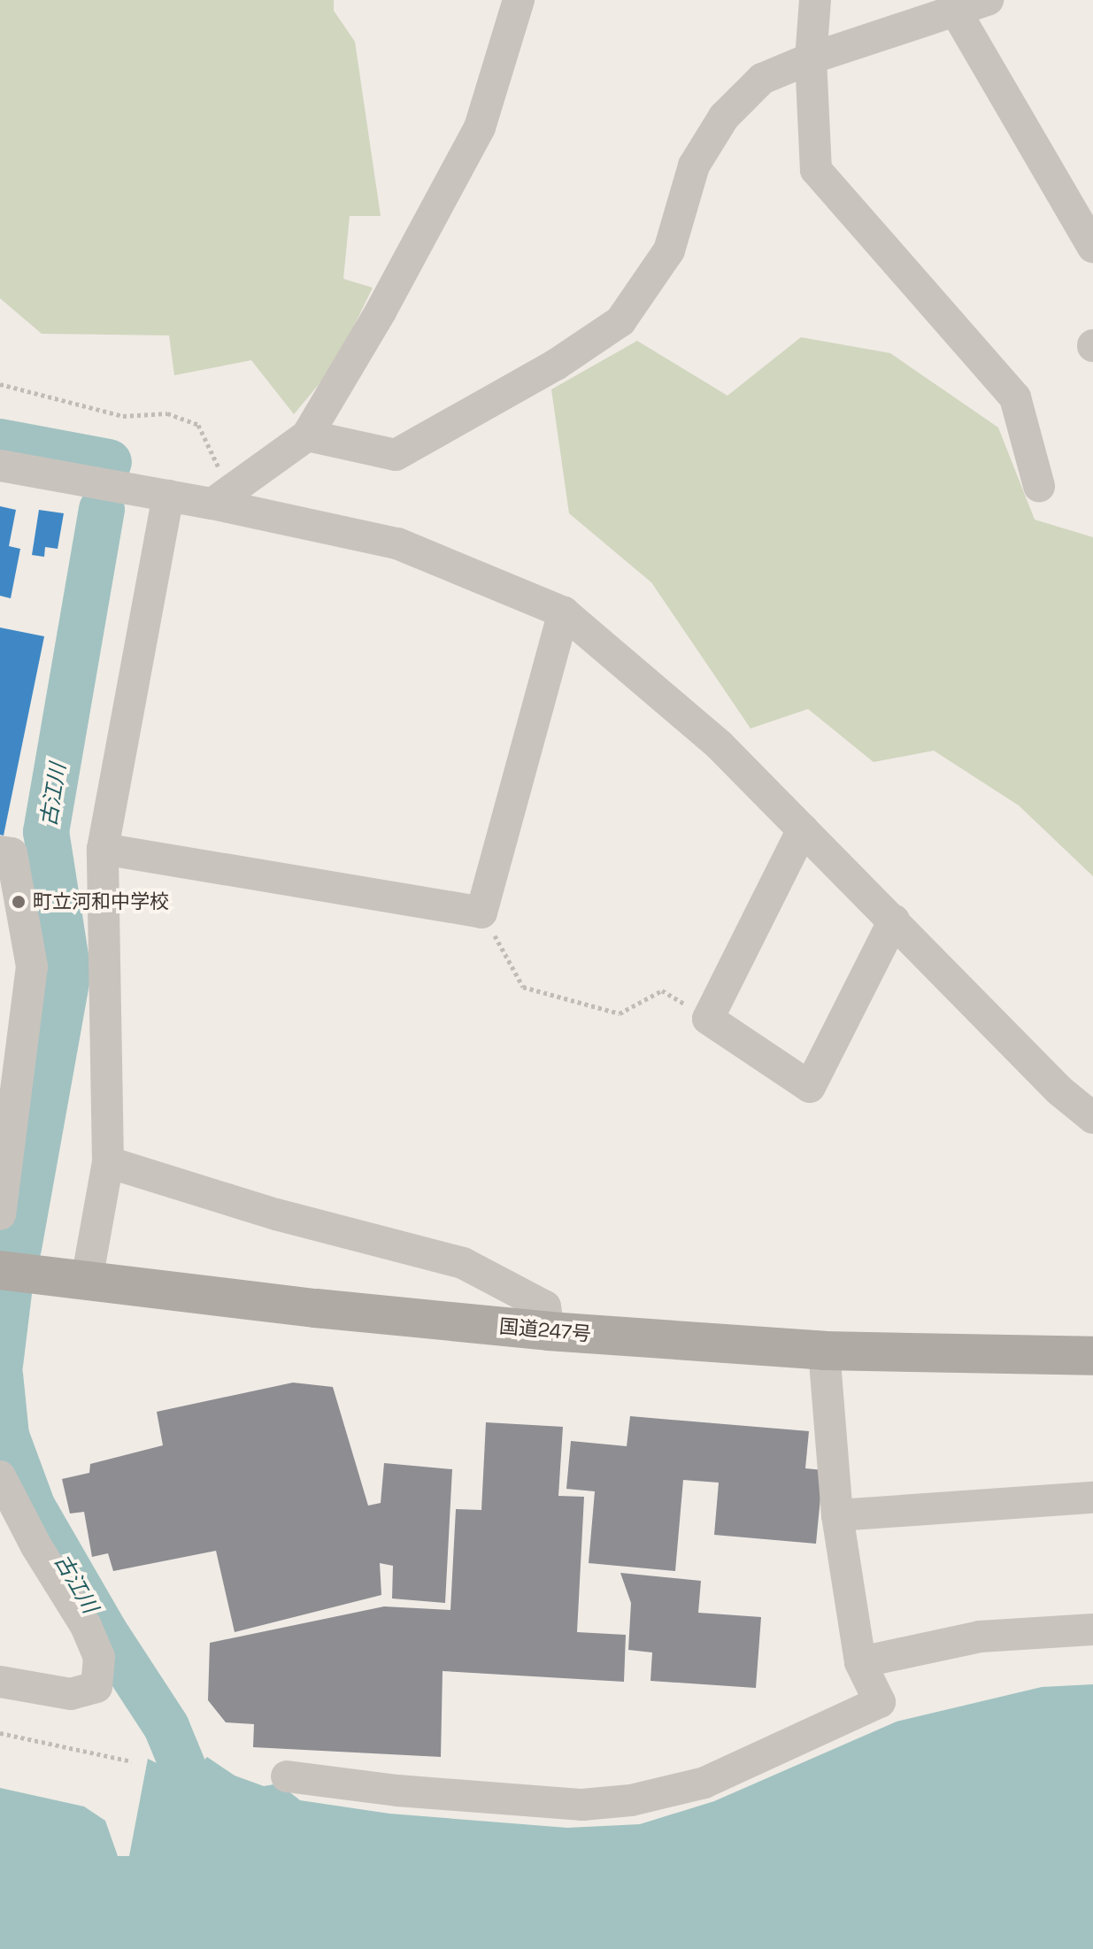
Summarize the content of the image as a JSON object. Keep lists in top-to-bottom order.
{
  "streets": {
    "highway": ["国道247号"]
  },
  "water": ["古江川"],
  "places": ["町立河和中学校"]
}
